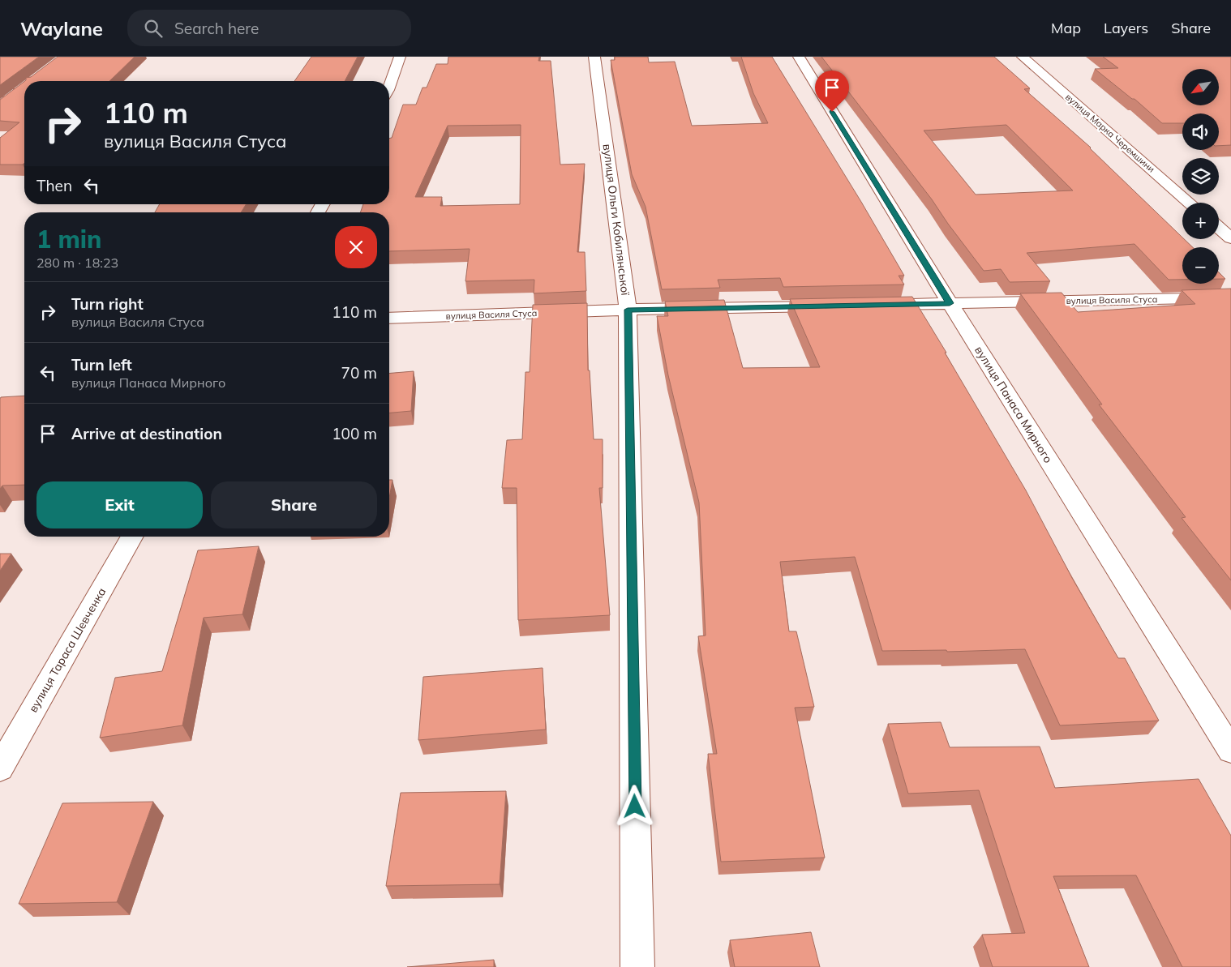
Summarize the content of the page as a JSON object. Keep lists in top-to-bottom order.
{
  "streets": {
    "street": [
      "вулиця Марка Черемшини",
      "вулиця Ольги Кобилянської",
      "вулиця Василя Стуса",
      "вулиця Панаса Мирного",
      "вулиця Тараса Шевченка"
    ]
  },
  "crossings": [
    ["вулиця Ольги Кобилянської", "вулиця Василя Стуса"],
    ["вулиця Василя Стуса", "вулиця Панаса Мирного"]
  ],
  "north": "bottom left",
  "page": {
    "header": "Waylane",
    "search": "Search here",
    "nav": ["Map", "Layers", "Share"],
    "map_buttons": ["+", "−"],
    "turn": ["110 m", "вулиця Василя Стуса"],
    "then": "Then",
    "heading": ["1 min", "280 m · 18:23"],
    "list": [
      {
        "name": "Turn right",
        "note": "вулиця Василя Стуса",
        "value": "110 m"
      },
      {
        "name": "Turn left",
        "note": "вулиця Панаса Мирного",
        "value": "70 m"
      },
      {
        "name": "Arrive at destination",
        "value": "100 m"
      }
    ],
    "buttons": ["Exit", "Share"]
  }
}
